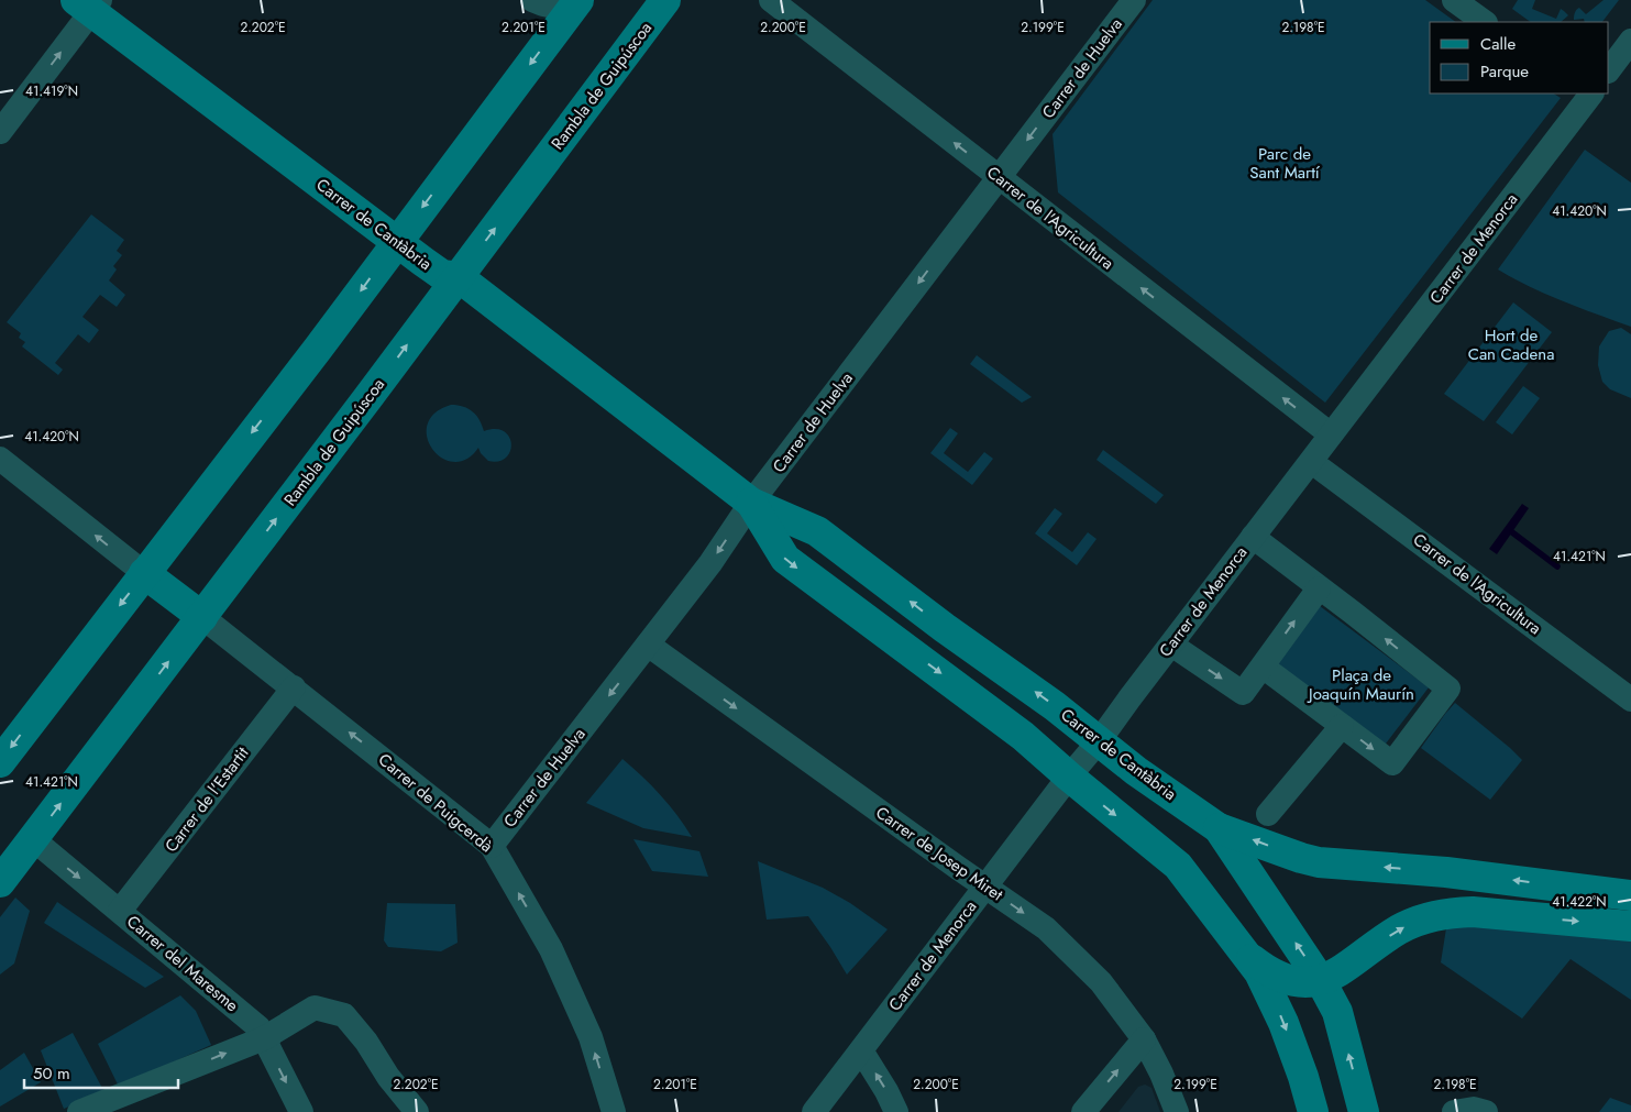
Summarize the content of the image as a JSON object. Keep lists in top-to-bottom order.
{
  "streets": {
    "street": [
      "Carrer de Huelva",
      "Rambla de Guipúscoa",
      "Carrer de l'Agricultura",
      "Carrer de Cantàbria",
      "Carrer de Menorca",
      "Carrer de l'Estartit",
      "Carrer de Puigcerdà",
      "Carrer de Josep Miret",
      "Carrer del Maresme"
    ]
  },
  "crossings": [
    ["Carrer de Huelva", "Carrer de l'Agricultura"],
    ["Carrer de Huelva", "Carrer de Cantàbria"],
    ["Carrer de Huelva", "Carrer de Puigcerdà"],
    ["Carrer de Huelva", "Carrer de Josep Miret"],
    ["Rambla de Guipúscoa", "Carrer de Cantàbria"],
    ["Rambla de Guipúscoa", "Carrer de Puigcerdà"],
    ["Rambla de Guipúscoa", "Carrer del Maresme"],
    ["Carrer de l'Agricultura", "Carrer de Menorca"],
    ["Carrer de Cantàbria", "Carrer de Menorca"],
    ["Carrer de Menorca", "Carrer de Josep Miret"],
    ["Carrer de l'Estartit", "Carrer de Puigcerdà"],
    ["Carrer de l'Estartit", "Carrer del Maresme"]
  ],
  "one_way": [
    "Carrer de Huelva",
    "Carrer de l'Agricultura",
    "Carrer de Puigcerdà",
    "Carrer de Josep Miret",
    "Carrer del Maresme"
  ],
  "parks": ["Parc de Sant Martí", "Hort de Can Cadena", "Plaça de Joaquín Maurín"],
  "legend": ["Calle", "Parque"],
  "scale_bar": "50 m",
  "coordinates": [
    "2.202°E",
    "2.201°E",
    "2.200°E",
    "2.199°E",
    "2.198°E",
    "41.419°N",
    "41.420°N",
    "41.421°N",
    "41.422°N"
  ]
}
